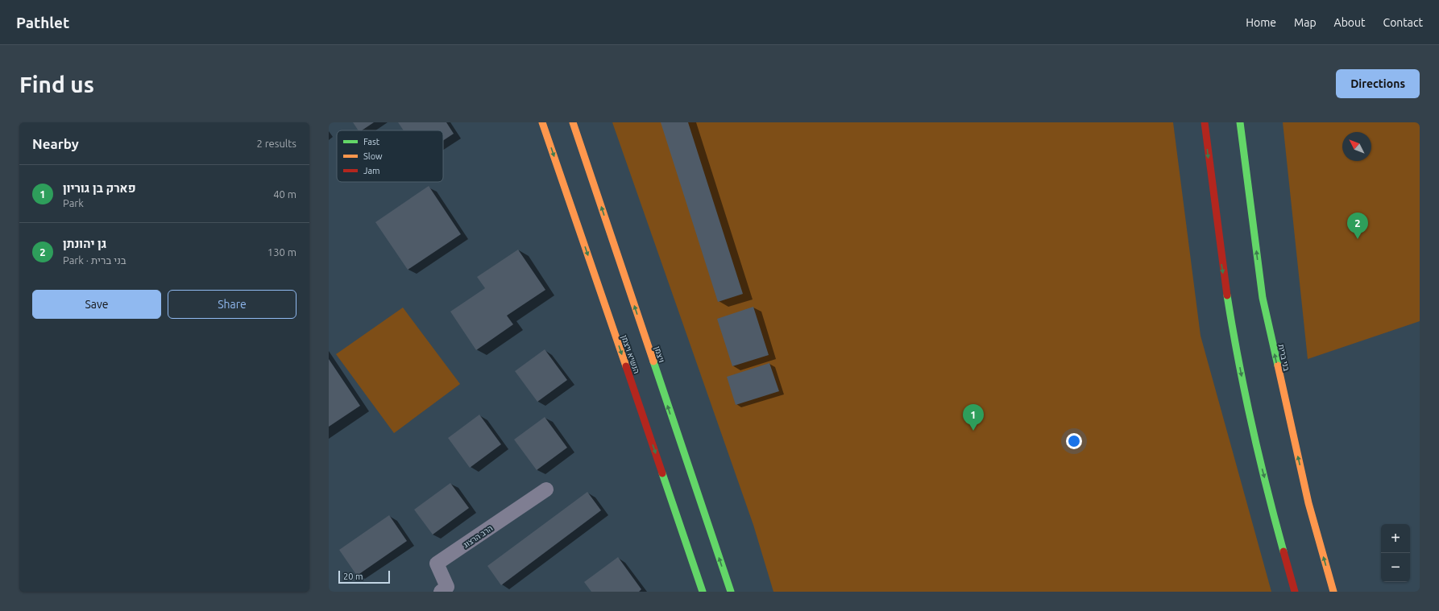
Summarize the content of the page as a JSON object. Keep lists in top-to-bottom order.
{
  "streets": {
    "street": [
      "הנשיא ויצמן",
      "ויצמן",
      "בני ברית",
      "הרב הרצוג"
    ]
  },
  "one_way": ["הנשיא ויצמן", "ויצמן"],
  "legend": ["Fast", "Slow", "Jam"],
  "scale_bar": "20 m",
  "north": "top left",
  "page": {
    "header": "Pathlet",
    "nav": [
      "Home",
      "Map",
      "About",
      "Contact"
    ],
    "buttons": [
      "Directions",
      ["Save", "Share"]
    ],
    "title": "Find us",
    "heading": ["Nearby", "2 results"],
    "list": [
      {
        "mark": "1",
        "name": "פארק בן גוריון",
        "note": "Park",
        "value": "40 m"
      },
      {
        "mark": "2",
        "name": "גן יהונתן",
        "note": "Park · בני ברית",
        "value": "130 m"
      }
    ],
    "pins": ["2", "1"],
    "map_buttons": ["+", "−"],
    "scale": "20 m"
  }
}
